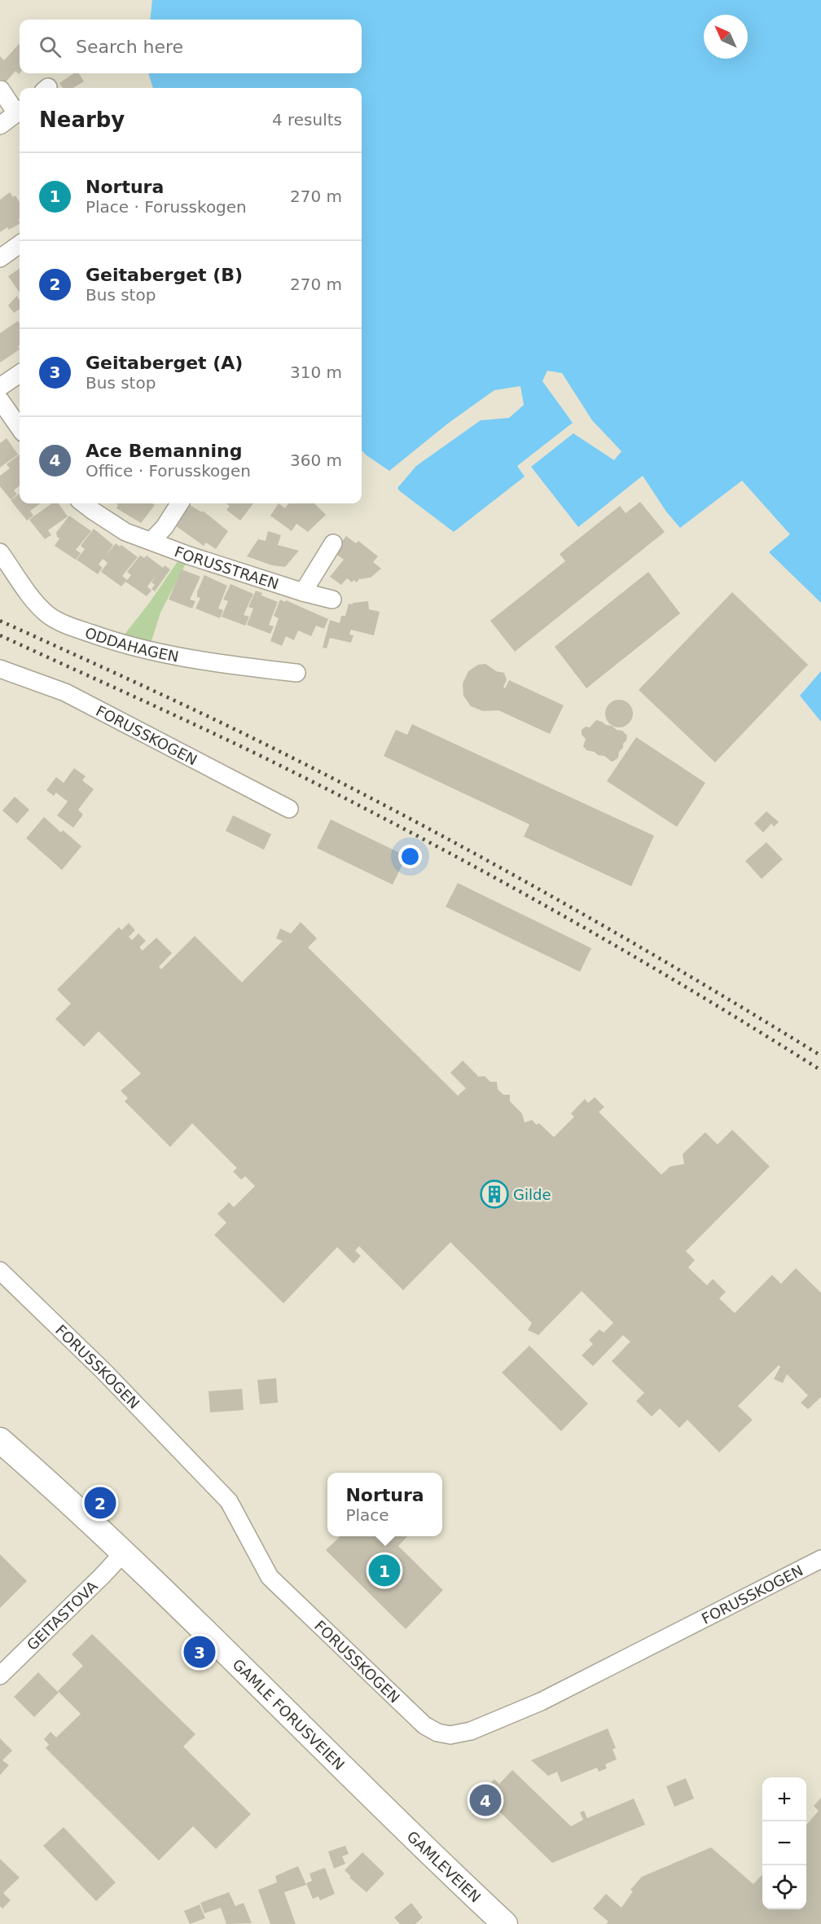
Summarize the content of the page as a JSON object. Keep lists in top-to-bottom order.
{
  "streets": {
    "main road": ["GAMLE FORUSVEIEN", "GAMLEVEIEN"],
    "street": [
      "FORUSSTRAEN",
      "ODDAHAGEN",
      "FORUSSKOGEN",
      "GEITASTOVA"
    ]
  },
  "crossings": [
    ["GEITASTOVA", "GAMLE FORUSVEIEN"],
    ["GAMLE FORUSVEIEN", "GAMLEVEIEN"]
  ],
  "places": {
    "building": ["Gilde"]
  },
  "north": "top left",
  "page": {
    "search": "Search here",
    "heading": ["Nearby", "4 results"],
    "list": [
      {
        "mark": "1",
        "name": "Nortura",
        "note": "Place · Forusskogen",
        "value": "270 m"
      },
      {
        "mark": "2",
        "name": "Geitaberget (B)",
        "note": "Bus stop",
        "value": "270 m"
      },
      {
        "mark": "3",
        "name": "Geitaberget (A)",
        "note": "Bus stop",
        "value": "310 m"
      },
      {
        "mark": "4",
        "name": "Ace Bemanning",
        "note": "Office · Forusskogen",
        "value": "360 m"
      }
    ],
    "popup": ["Nortura", "Place"],
    "pins": [
      "2",
      "1",
      "3",
      "4"
    ],
    "map_buttons": ["+", "−"]
  }
}
